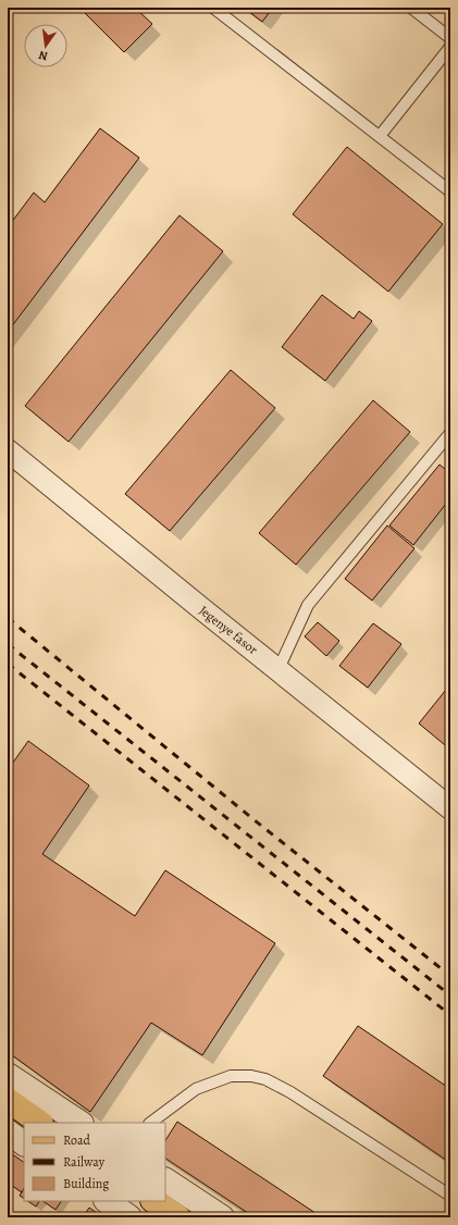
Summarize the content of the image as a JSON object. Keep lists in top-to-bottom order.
{
  "streets": {
    "street": ["Jegenye fasor"]
  },
  "legend": ["Road", "Railway", "Building"],
  "north": "bottom"
}
